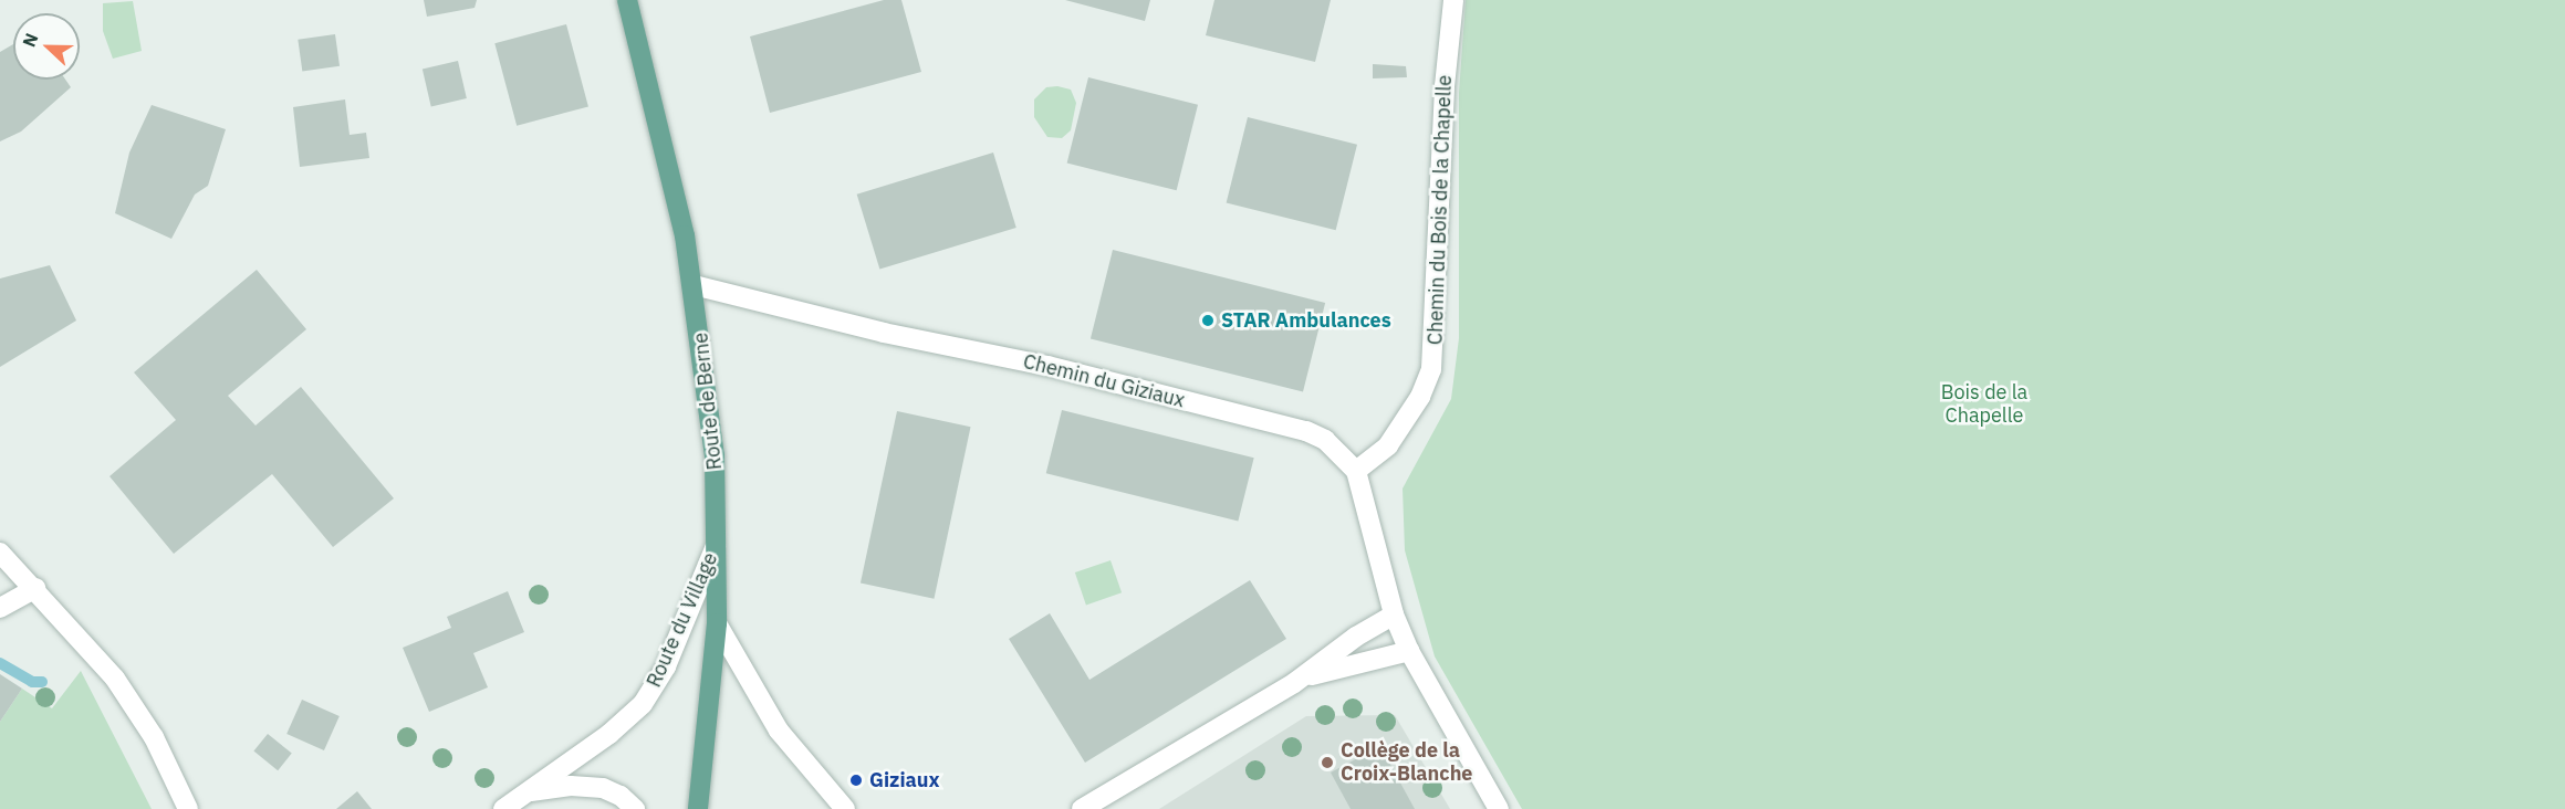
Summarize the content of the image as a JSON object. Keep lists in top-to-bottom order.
{
  "streets": {
    "main road": ["Route de Berne"],
    "street": ["Chemin du Bois de la Chapelle", "Chemin du Giziaux", "Route du Village"]
  },
  "crossings": [
    ["Chemin du Bois de la Chapelle", "Chemin du Giziaux"],
    ["Chemin du Giziaux", "Route de Berne"],
    ["Route de Berne", "Route du Village"]
  ],
  "parks": ["Bois de la Chapelle"],
  "places": ["STAR Ambulances", "Collège de la Croix-Blanche", "Giziaux"],
  "north": "left"
}
